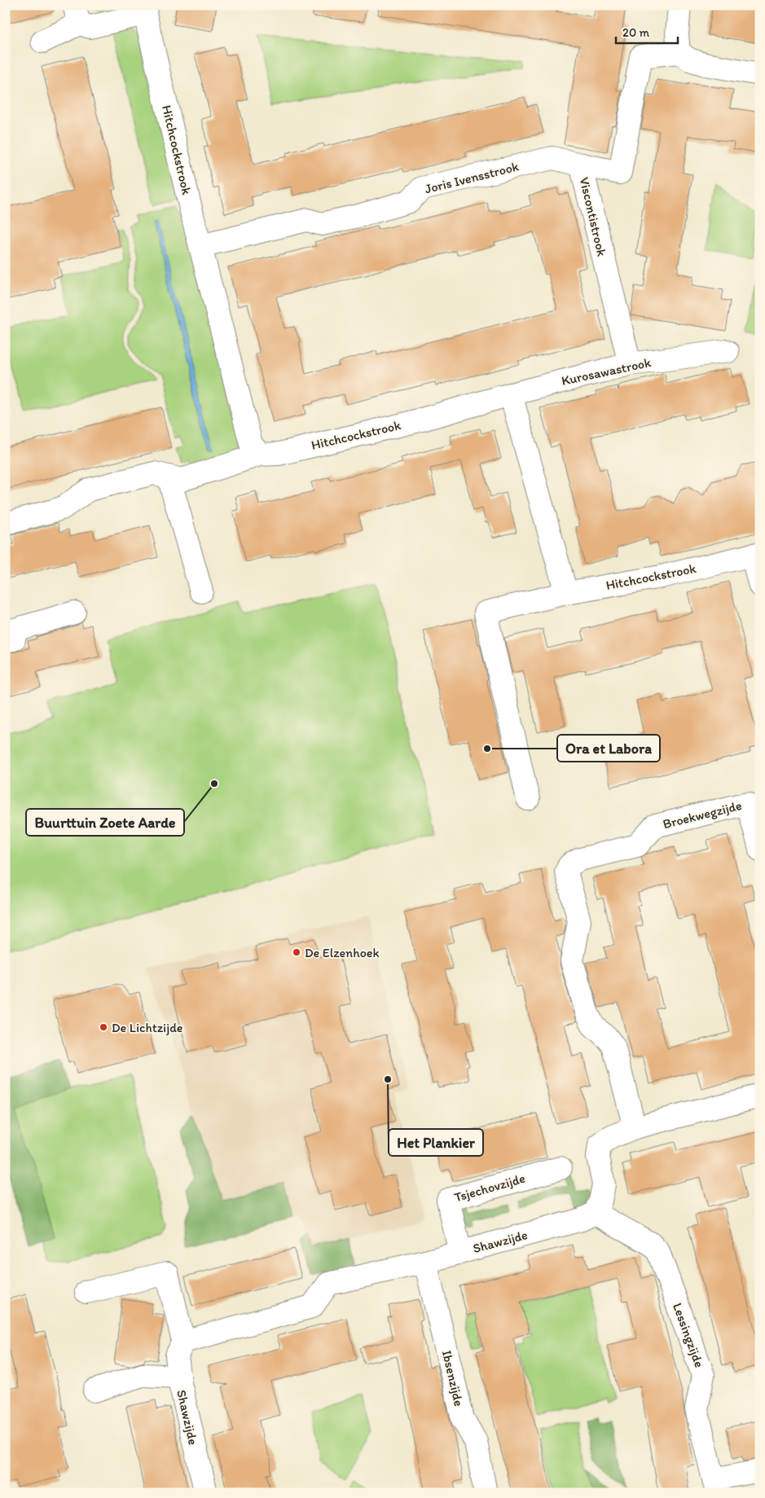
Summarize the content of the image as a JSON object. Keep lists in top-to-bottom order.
{
  "streets": {
    "street": [
      "Hitchcockstrook",
      "Joris Ivensstrook",
      "Viscontistrook",
      "Kurosawastrook",
      "Broekwegzijde",
      "Tsjechovzijde",
      "Shawzijde",
      "Lessingzijde",
      "Ibsenzijde"
    ]
  },
  "crossings": [
    ["Hitchcockstrook", "Joris Ivensstrook"],
    ["Hitchcockstrook", "Kurosawastrook"],
    ["Joris Ivensstrook", "Viscontistrook"],
    ["Viscontistrook", "Kurosawastrook"],
    ["Tsjechovzijde", "Shawzijde"],
    ["Shawzijde", "Lessingzijde"],
    ["Shawzijde", "Ibsenzijde"]
  ],
  "places": [
    "Ora et Labora",
    "Buurttuin Zoete Aarde",
    "De Elzenhoek",
    "De Lichtzijde",
    "Het Plankier"
  ],
  "scale_bar": "20 m"
}
